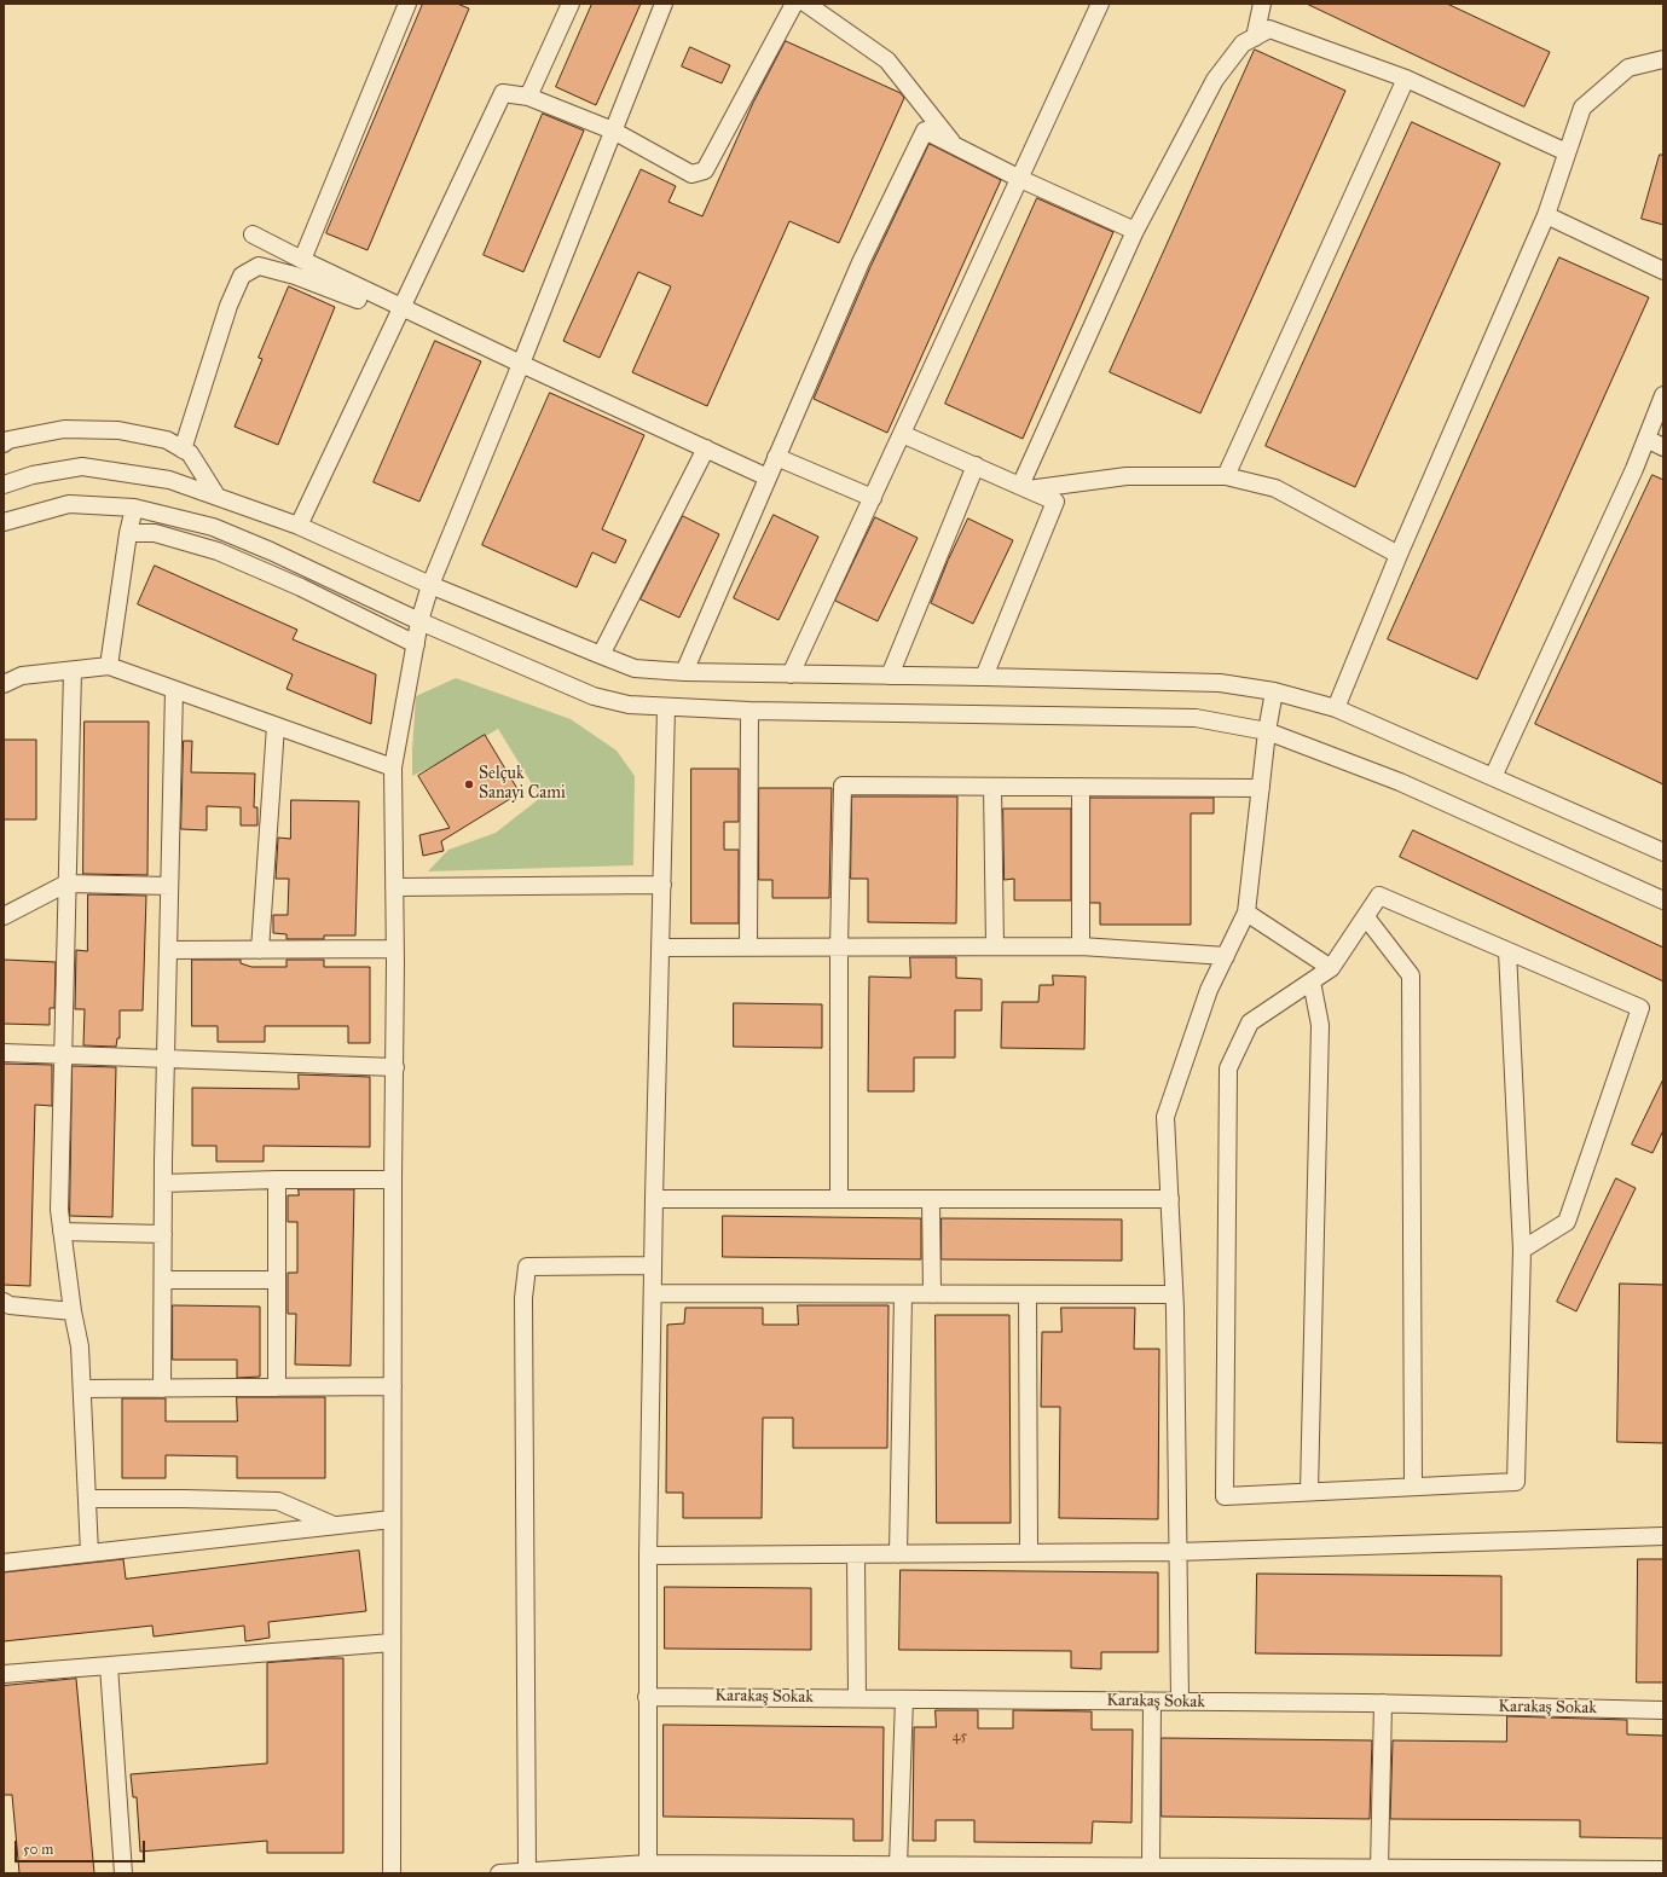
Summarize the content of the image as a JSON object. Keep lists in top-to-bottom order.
{
  "streets": {
    "street": ["Karakaş Sokak"]
  },
  "places": ["Selçuk Sanayi Cami"],
  "house_numbers": ["45"],
  "scale_bar": "50 m"
}
